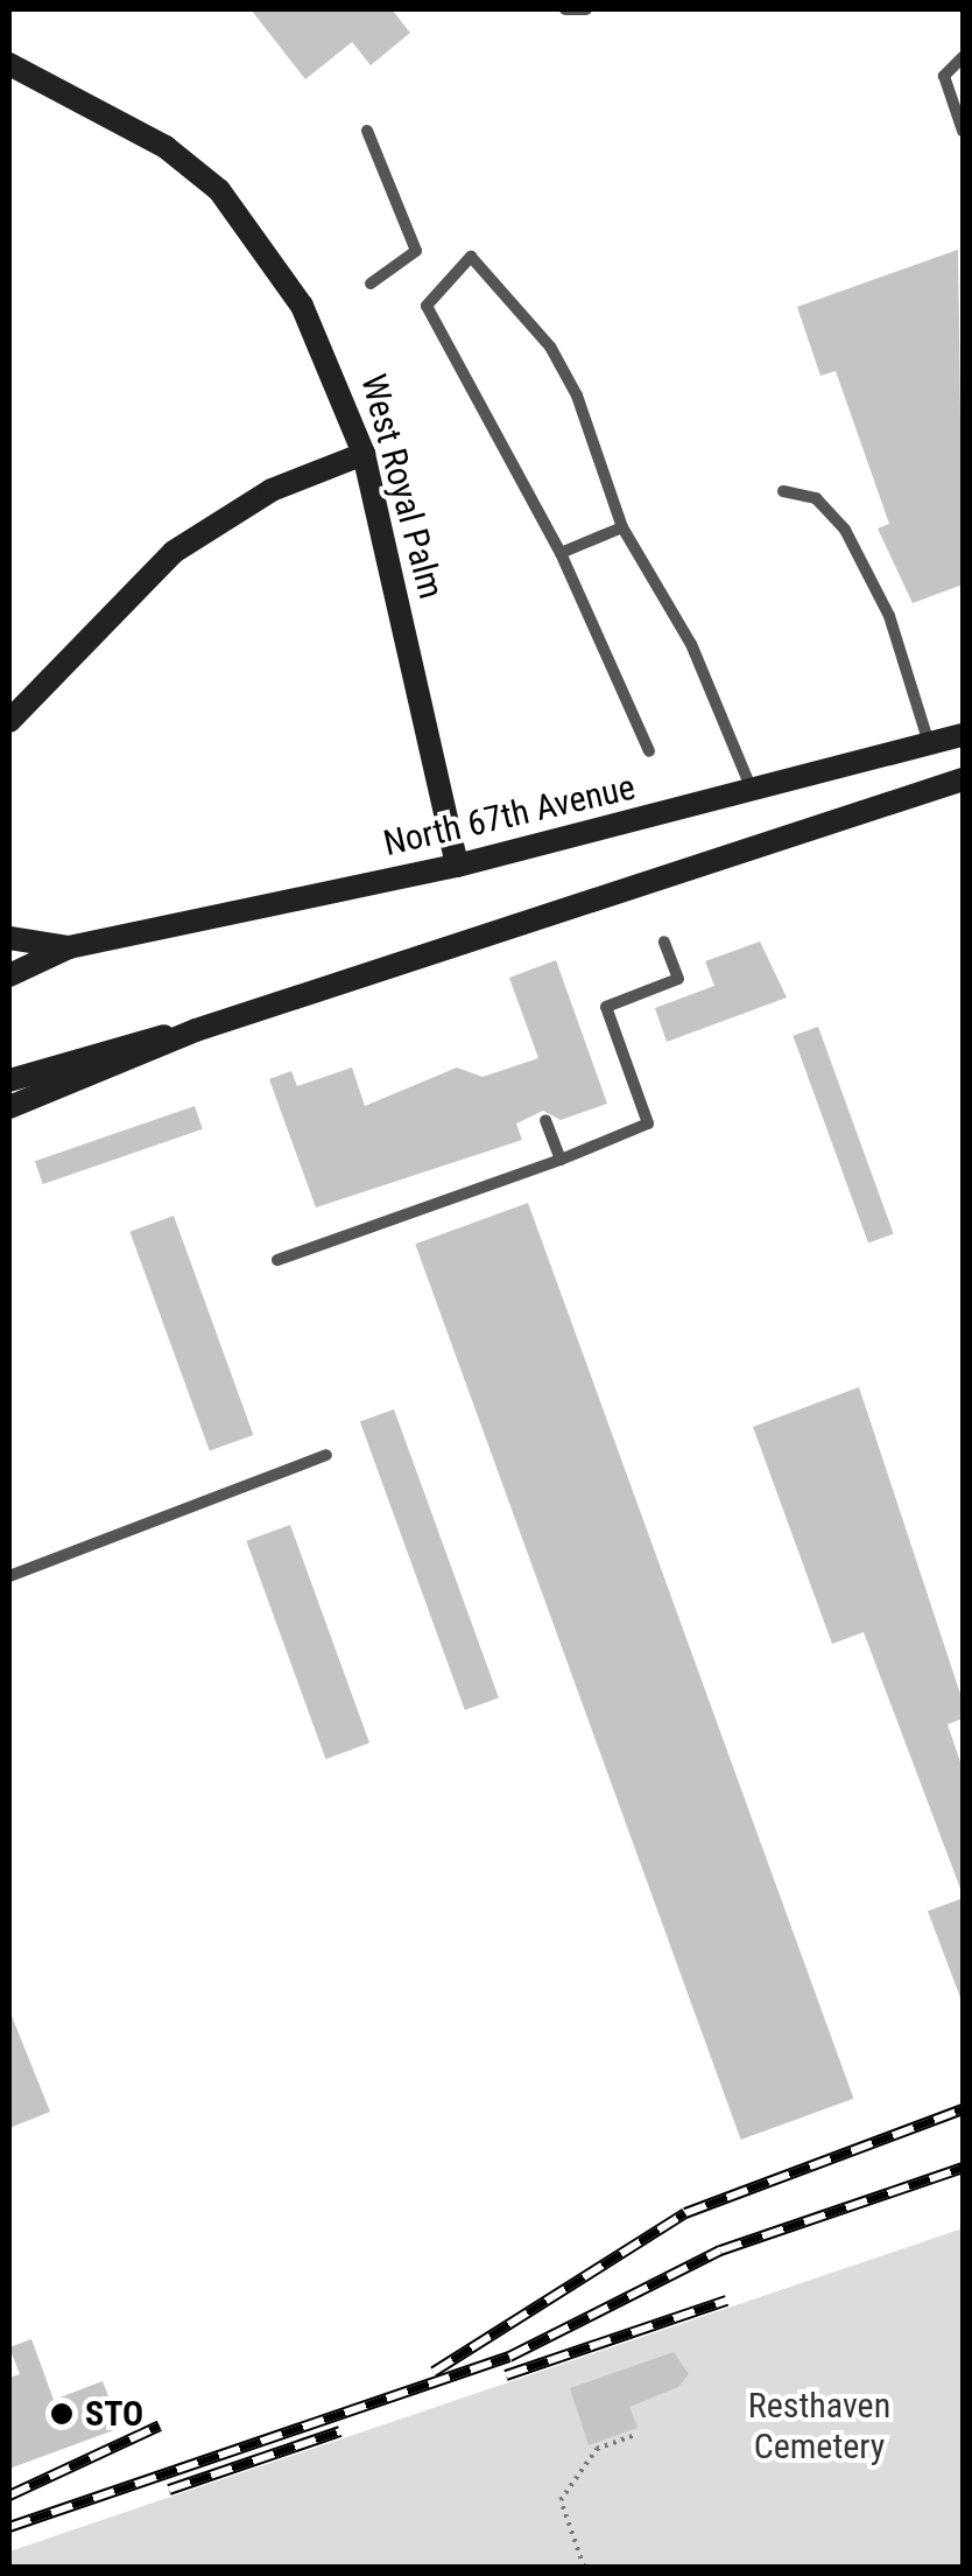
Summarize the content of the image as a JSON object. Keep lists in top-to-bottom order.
{
  "streets": {
    "main road": ["West Royal Palm", "North 67th Avenue"]
  },
  "crossings": [
    ["West Royal Palm", "North 67th Avenue"]
  ],
  "parks": ["Resthaven Cemetery"],
  "places": ["STO"]
}
